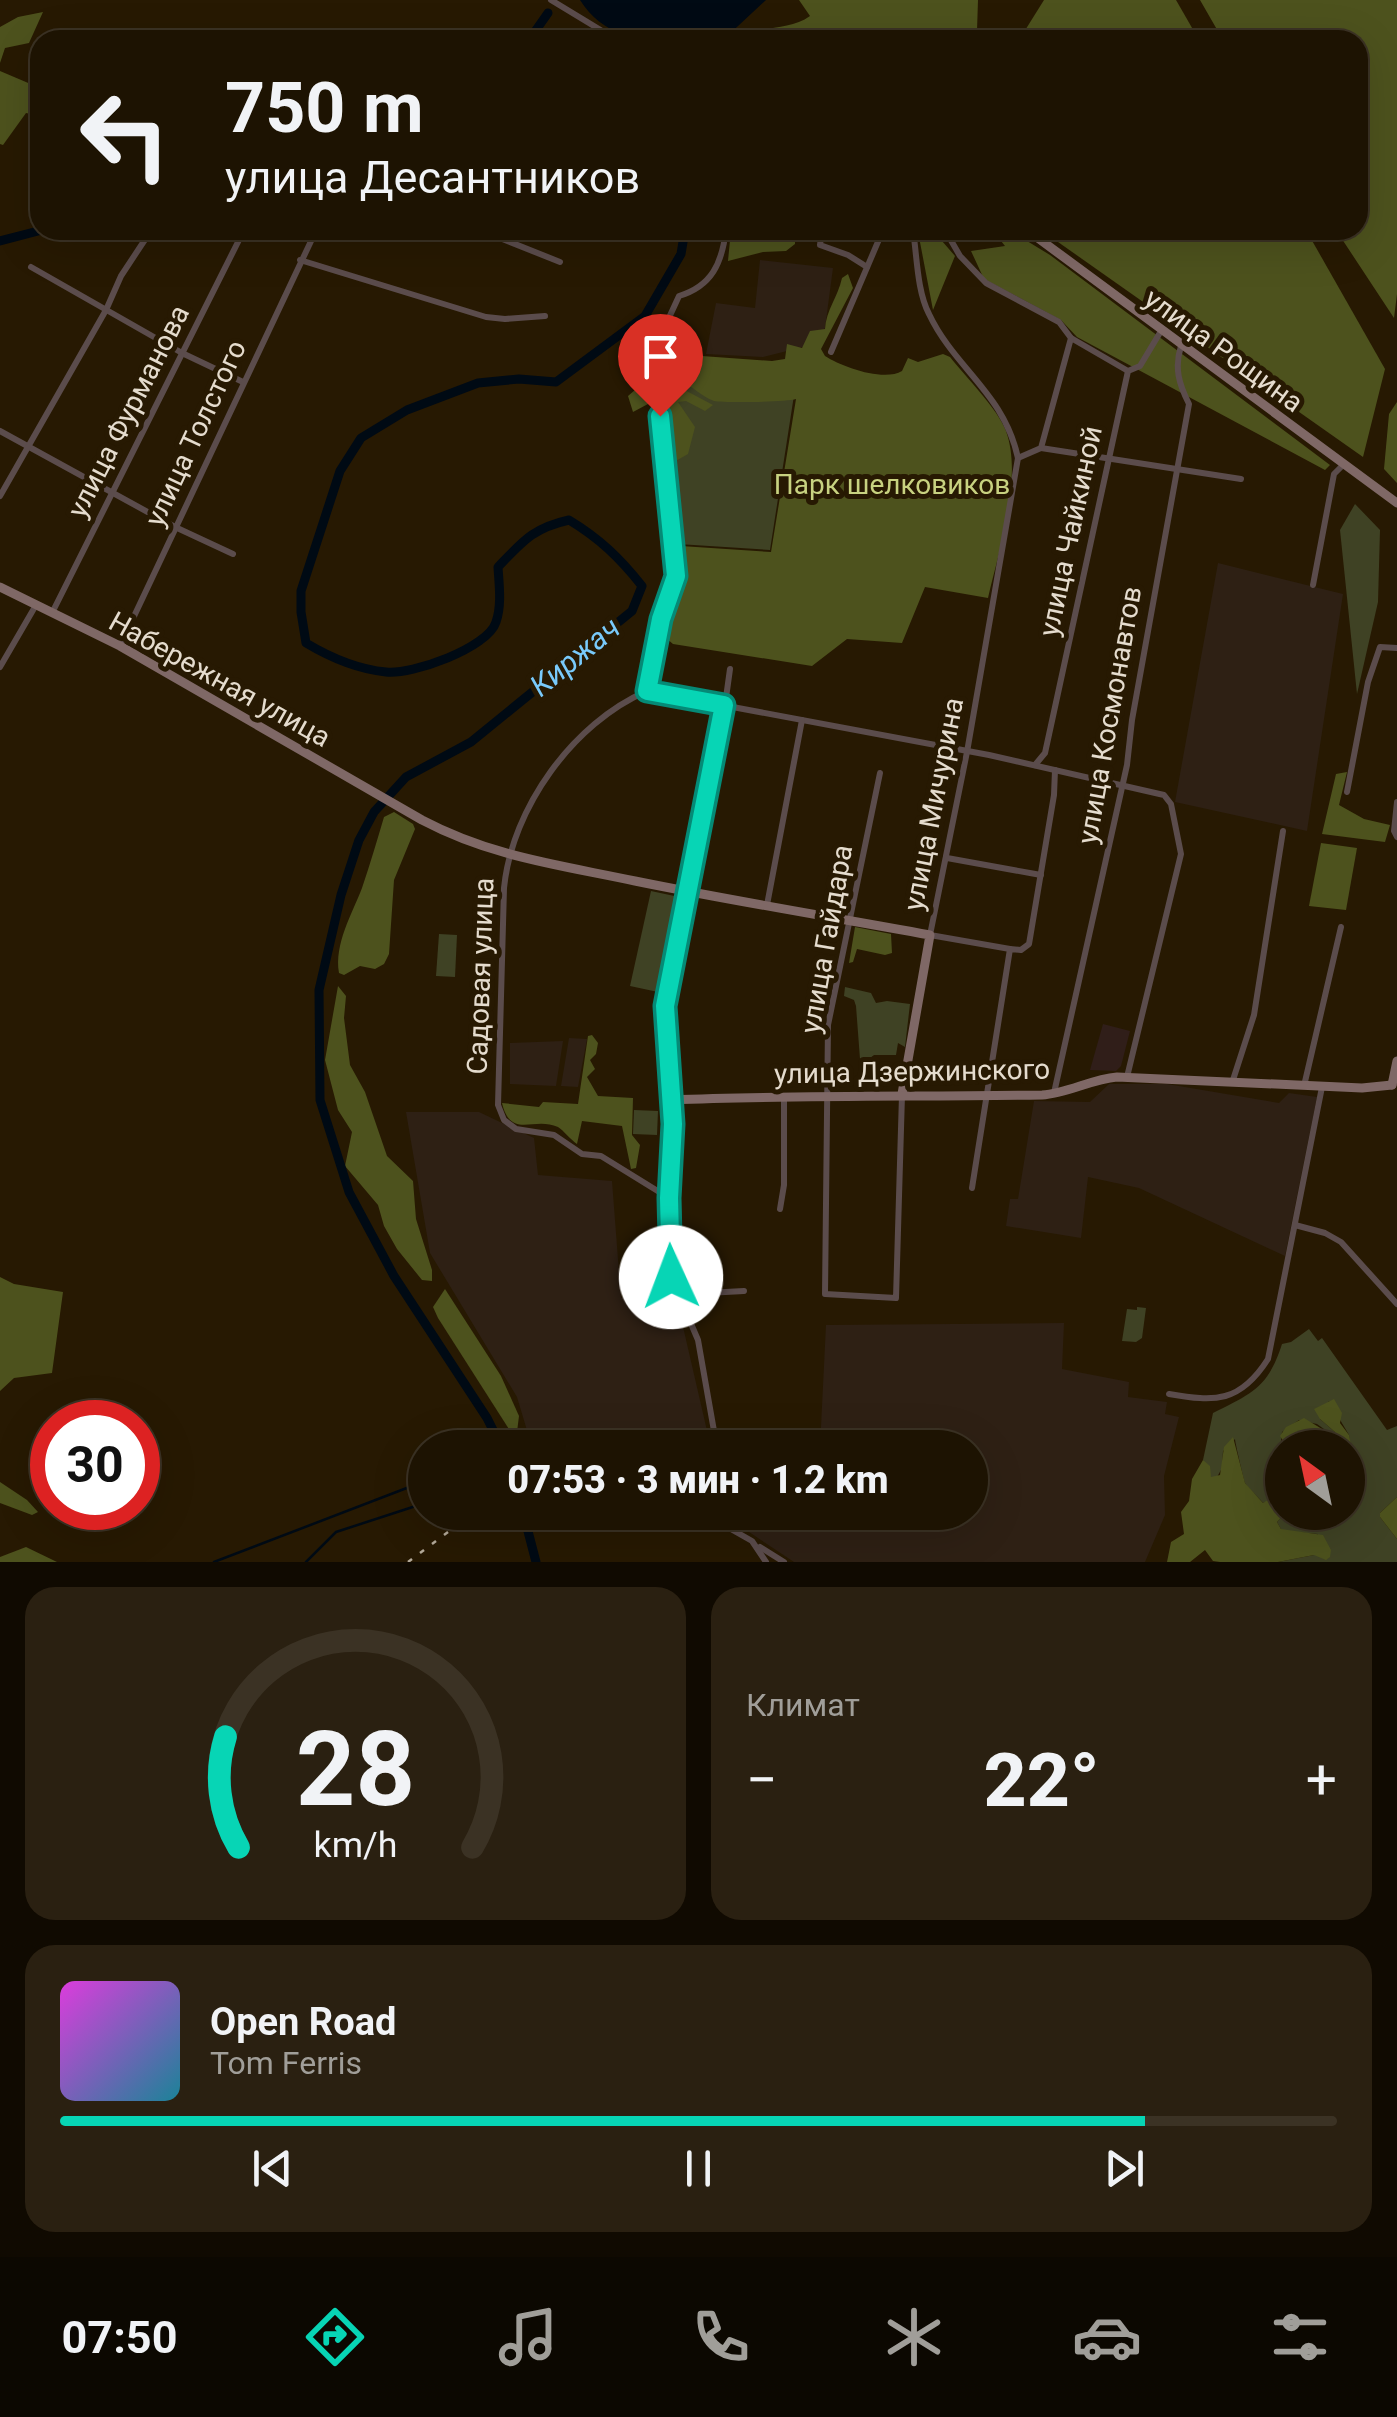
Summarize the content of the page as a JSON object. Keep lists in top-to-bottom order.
{
  "streets": {
    "street": [
      "улица Рощина",
      "улица Фурманова",
      "улица Толстого",
      "улица Чайкиной",
      "Набережная улица",
      "улица Космонавтов",
      "улица Мичурина",
      "улица Гайдара",
      "Садовая улица",
      "улица Дзержинского"
    ]
  },
  "crossings": [
    ["улица Рощина", "улица Чайкиной"],
    ["улица Рощина", "улица Космонавтов"],
    ["улица Фурманова", "Набережная улица"],
    ["улица Толстого", "Набережная улица"],
    ["улица Чайкиной", "улица Дзержинского"],
    ["Набережная улица", "улица Мичурина"],
    ["Набережная улица", "улица Гайдара"],
    ["Набережная улица", "Садовая улица"],
    ["улица Космонавтов", "улица Дзержинского"],
    ["улица Мичурина", "улица Гайдара"],
    ["улица Мичурина", "улица Дзержинского"],
    ["улица Гайдара", "улица Дзержинского"]
  ],
  "water": ["Киржач"],
  "parks": ["Парк шелковиков"],
  "north": "top left",
  "page": {
    "turn": ["750 m", "улица Десантников"],
    "limit": "30",
    "trip": "07:53 · 3 мин · 1.2 km",
    "tile": "Климат",
    "heat": ["−", "22°", "+"],
    "song": ["Open Road", "Tom Ferris"],
    "tabs": "07:50",
    "gauge": ["28", "km/h"]
  }
}
